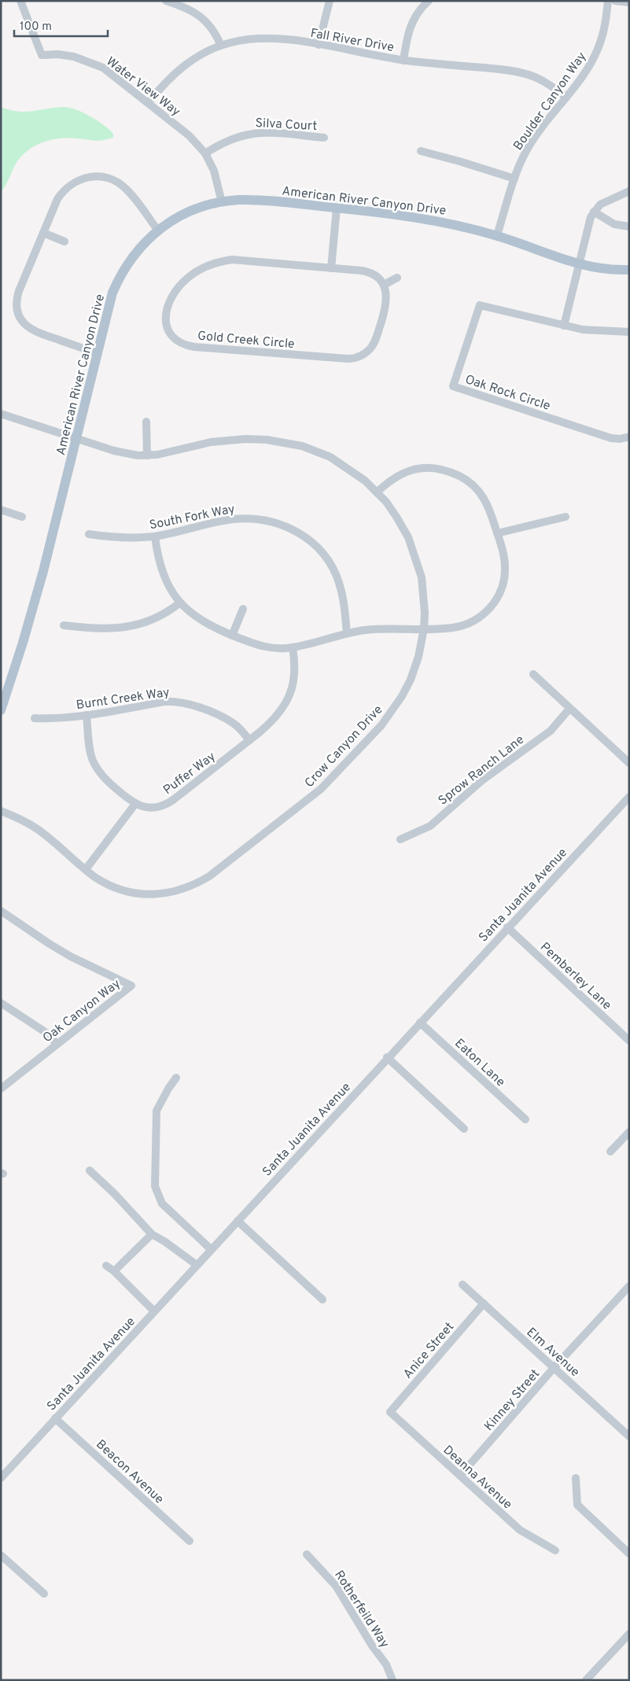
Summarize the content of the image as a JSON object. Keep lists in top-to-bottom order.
{
  "streets": {
    "main road": ["American River Canyon Drive"],
    "street": [
      "Fall River Drive",
      "Water View Way",
      "Boulder Canyon Way",
      "Silva Court",
      "Gold Creek Circle",
      "Oak Rock Circle",
      "South Fork Way",
      "Burnt Creek Way",
      "Crow Canyon Drive",
      "Sprow Ranch Lane",
      "Puffer Way",
      "Santa Juanita Avenue",
      "Pemberley Lane",
      "Oak Canyon Way",
      "Eaton Lane",
      "Anice Street",
      "Elm Avenue",
      "Kinney Street",
      "Beacon Avenue",
      "Deanna Avenue",
      "Rotherfeild Way"
    ]
  },
  "crossings": [
    ["Fall River Drive", "Water View Way"],
    ["Fall River Drive", "Boulder Canyon Way"],
    ["Water View Way", "Silva Court"],
    ["Water View Way", "American River Canyon Drive"],
    ["Boulder Canyon Way", "American River Canyon Drive"],
    ["American River Canyon Drive", "Crow Canyon Drive"],
    ["Burnt Creek Way", "Puffer Way"],
    ["Santa Juanita Avenue", "Pemberley Lane"],
    ["Santa Juanita Avenue", "Eaton Lane"],
    ["Santa Juanita Avenue", "Beacon Avenue"],
    ["Anice Street", "Elm Avenue"],
    ["Anice Street", "Deanna Avenue"],
    ["Elm Avenue", "Kinney Street"],
    ["Kinney Street", "Deanna Avenue"]
  ],
  "scale_bar": "100 m"
}
